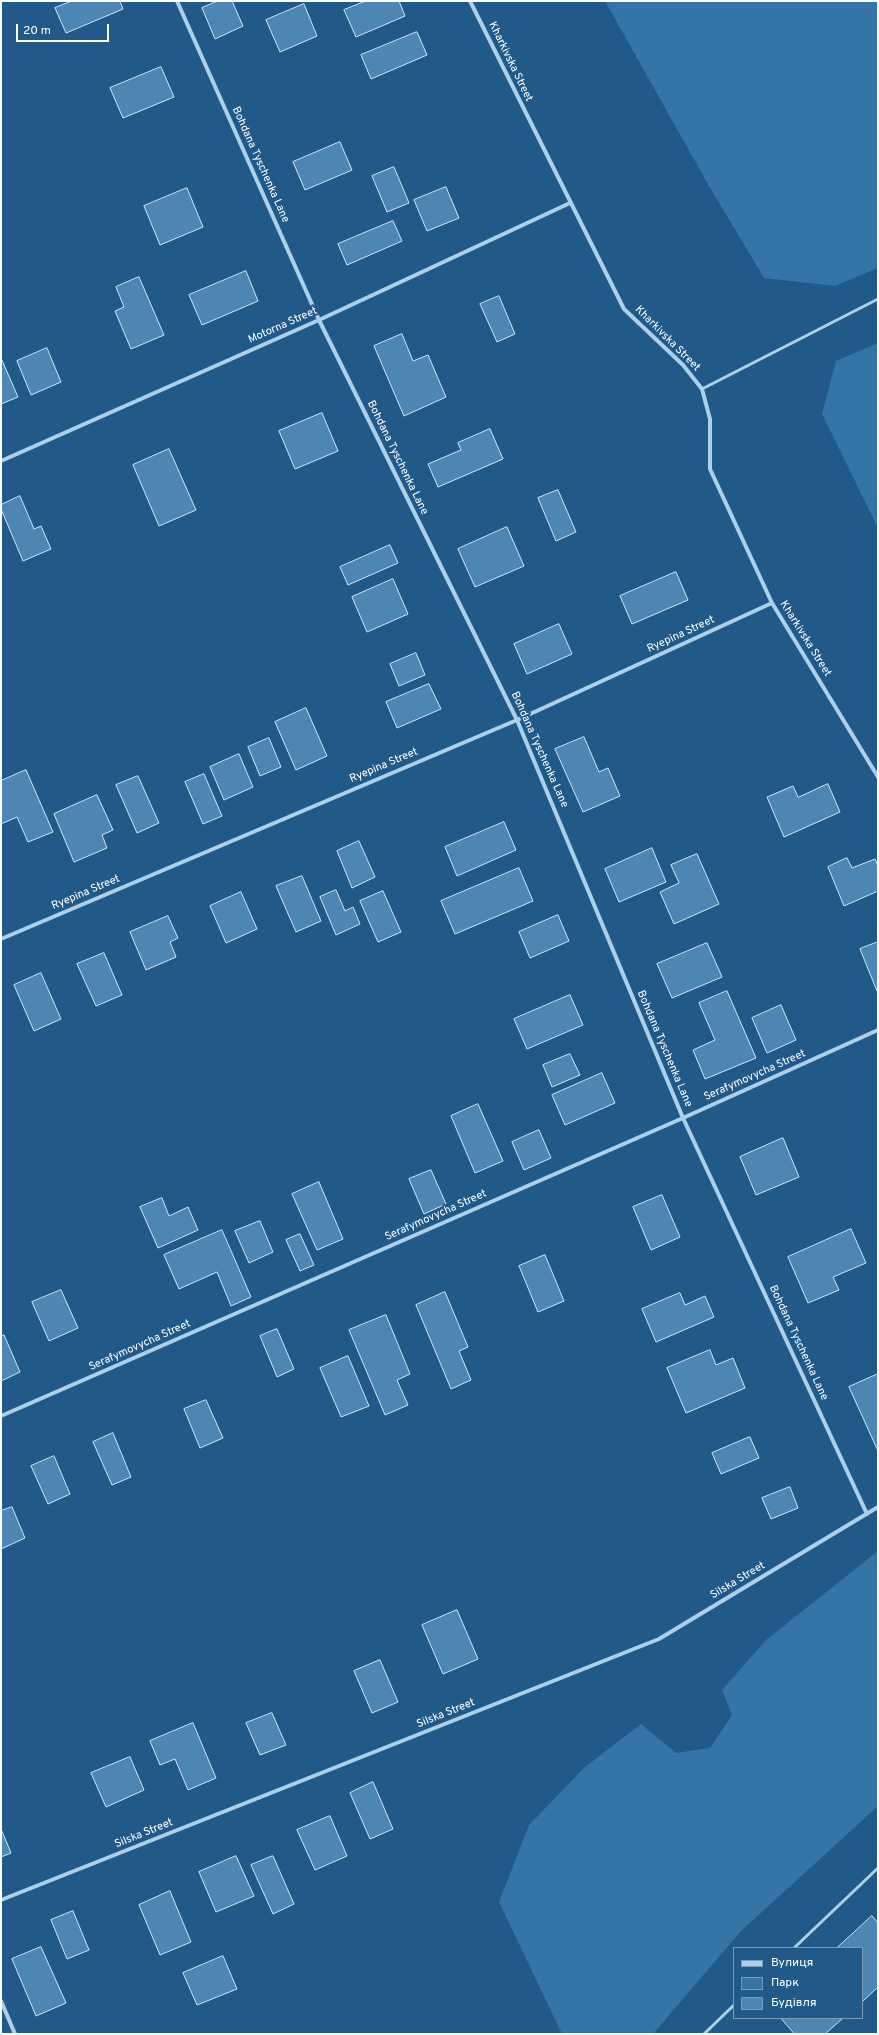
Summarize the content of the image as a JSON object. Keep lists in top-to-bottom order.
{
  "streets": {
    "street": [
      "Kharkivska Street",
      "Bohdana Tyschenka Lane",
      "Motorna Street",
      "Ryepina Street",
      "Serafymovycha Street",
      "Silska Street"
    ]
  },
  "crossings": [
    ["Kharkivska Street", "Motorna Street"],
    ["Kharkivska Street", "Ryepina Street"],
    ["Bohdana Tyschenka Lane", "Motorna Street"],
    ["Bohdana Tyschenka Lane", "Ryepina Street"],
    ["Bohdana Tyschenka Lane", "Serafymovycha Street"],
    ["Bohdana Tyschenka Lane", "Silska Street"]
  ],
  "legend": ["Вулиця", "Парк", "Будівля"],
  "scale_bar": "20 m"
}
